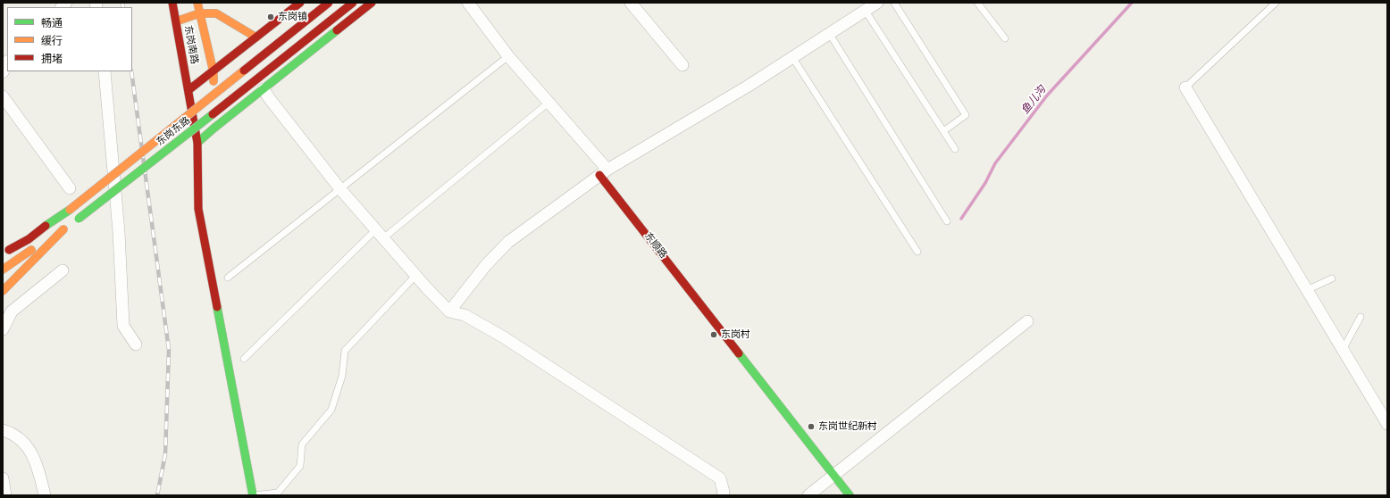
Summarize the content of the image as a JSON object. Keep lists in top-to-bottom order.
{
  "streets": {
    "main road": ["东岗南路", "东岗东路", "东顺路"]
  },
  "water": ["鱼儿沟"],
  "places": ["东岗镇", "东岗村", "东岗世纪新村"],
  "legend": ["畅通", "缓行", "拥堵"]
}
